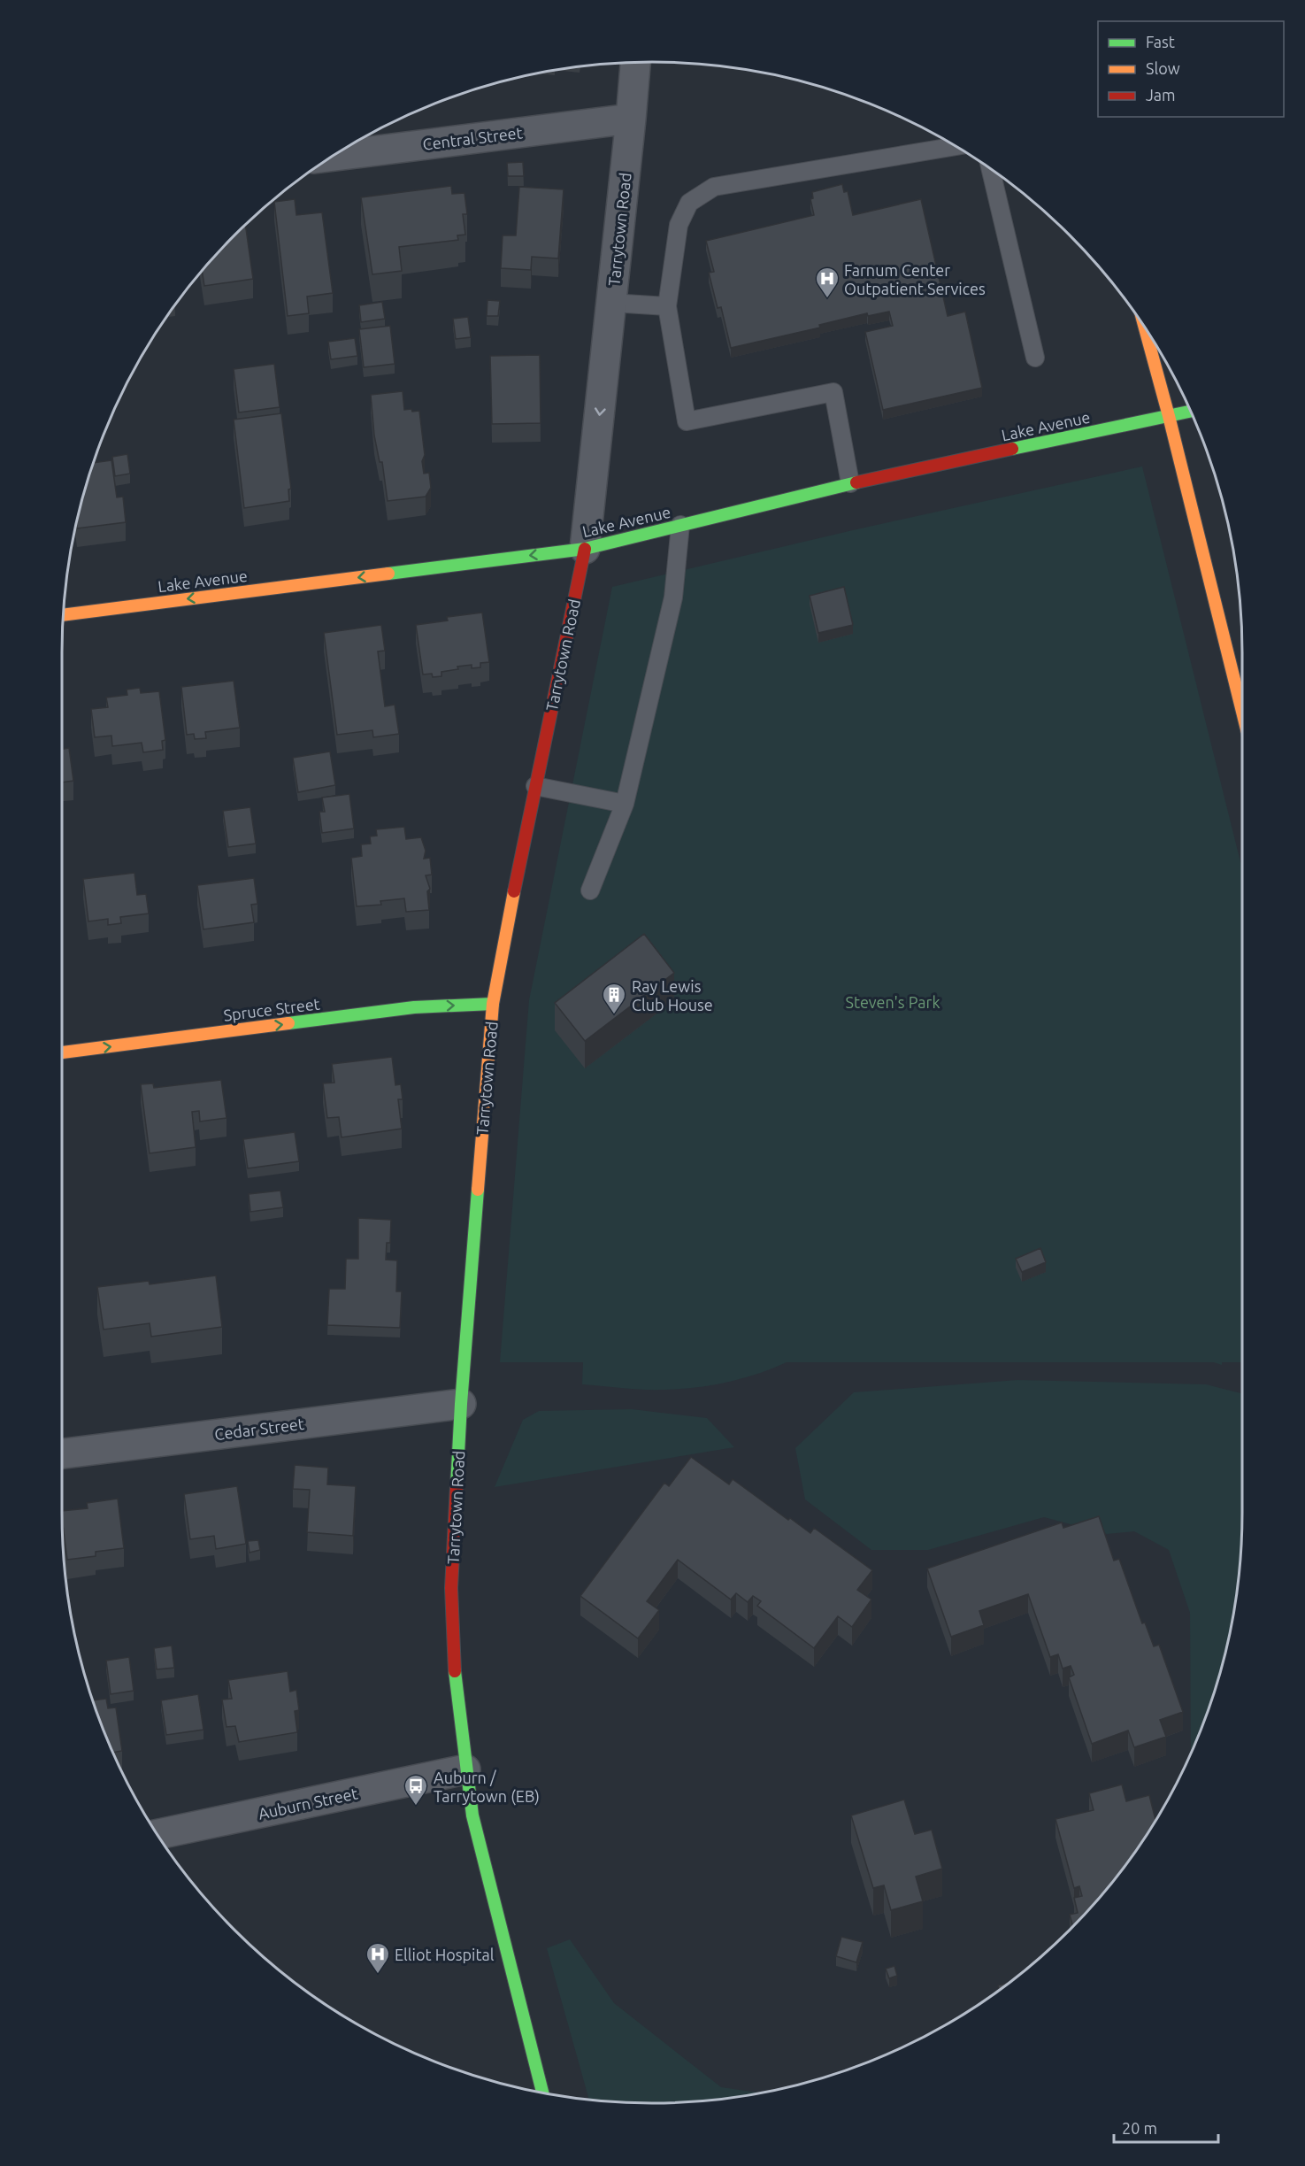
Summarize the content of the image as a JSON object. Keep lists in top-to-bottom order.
{
  "streets": {
    "street": [
      "Central Street",
      "Tarrytown Road",
      "Lake Avenue",
      "Spruce Street",
      "Cedar Street",
      "Auburn Street"
    ]
  },
  "crossings": [
    ["Central Street", "Tarrytown Road"],
    ["Tarrytown Road", "Lake Avenue"],
    ["Tarrytown Road", "Spruce Street"],
    ["Tarrytown Road", "Cedar Street"],
    ["Tarrytown Road", "Auburn Street"]
  ],
  "one_way": ["Lake Avenue", "Spruce Street"],
  "parks": ["Steven's Park"],
  "places": {
    "hospital": ["Farnum Center Outpatient Services", "Elliot Hospital"],
    "building": ["Ray Lewis Club House"],
    "bus stop": ["Auburn / Tarrytown (EB)"]
  },
  "legend": ["Fast", "Slow", "Jam"],
  "scale_bar": "20 m"
}
